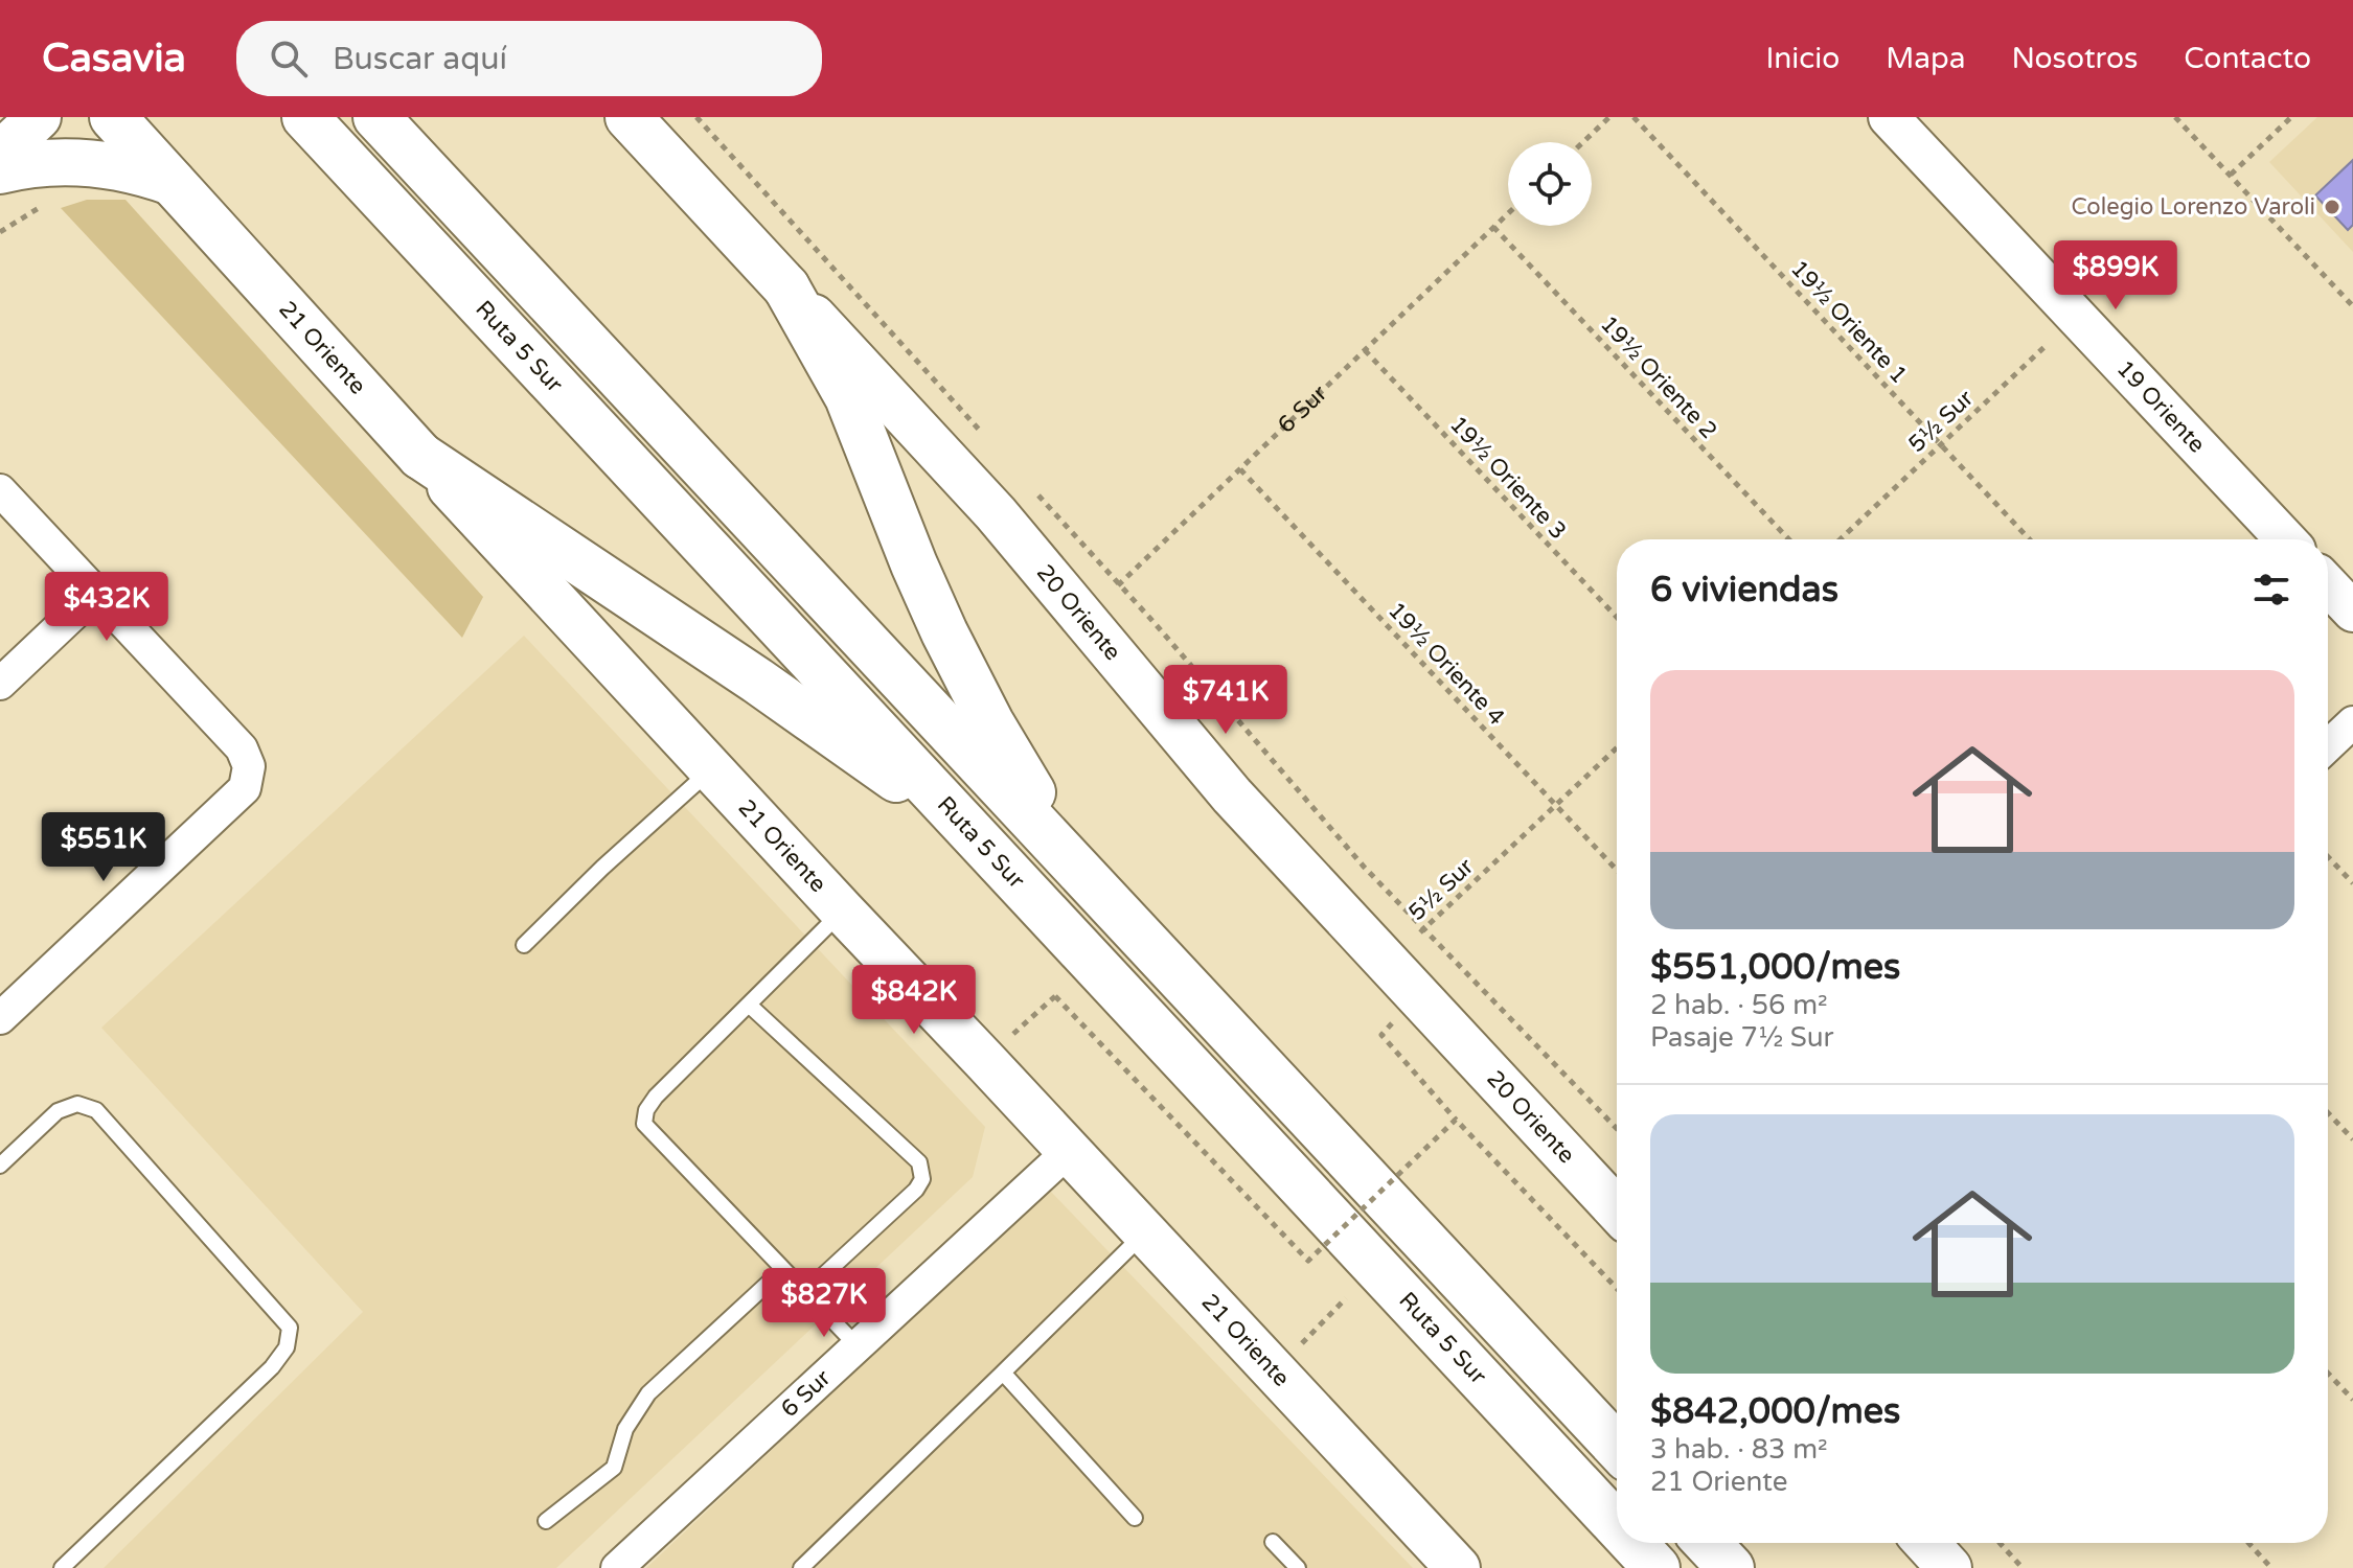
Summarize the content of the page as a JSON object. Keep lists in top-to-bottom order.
{
  "streets": {
    "main road": ["Ruta 5 Sur", "21 Oriente", "20 Oriente"],
    "street": ["19 Oriente", "6 Sur"],
    "path": [
      "19½ Oriente 1",
      "19½ Oriente 2",
      "5½ Sur",
      "19½ Oriente 3",
      "19½ Oriente 4"
    ]
  },
  "crossings": [
    ["19½ Oriente 1", "5½ Sur"],
    ["21 Oriente", "6 Sur"],
    ["19½ Oriente 2", "6 Sur"],
    ["19 Oriente", "5½ Sur"],
    ["6 Sur", "19½ Oriente 3"],
    ["6 Sur", "20 Oriente"],
    ["6 Sur", "19½ Oriente 4"],
    ["5½ Sur", "20 Oriente"],
    ["5½ Sur", "19½ Oriente 4"]
  ],
  "places": ["Colegio Lorenzo Varoli"],
  "page": {
    "header": "Casavia",
    "search": "Buscar aquí",
    "nav": [
      "Inicio",
      "Mapa",
      "Nosotros",
      "Contacto"
    ],
    "price": [
      "$899K",
      "$432K",
      "$741K",
      "$551K",
      "$842K",
      "$827K"
    ],
    "heading": "6 viviendas",
    "list": [
      {
        "name": "$551,000/mes",
        "note": "2 hab. · 56 m² · Pasaje 7½ Sur"
      },
      {
        "name": "$842,000/mes",
        "note": "3 hab. · 83 m² · 21 Oriente"
      }
    ]
  }
}
